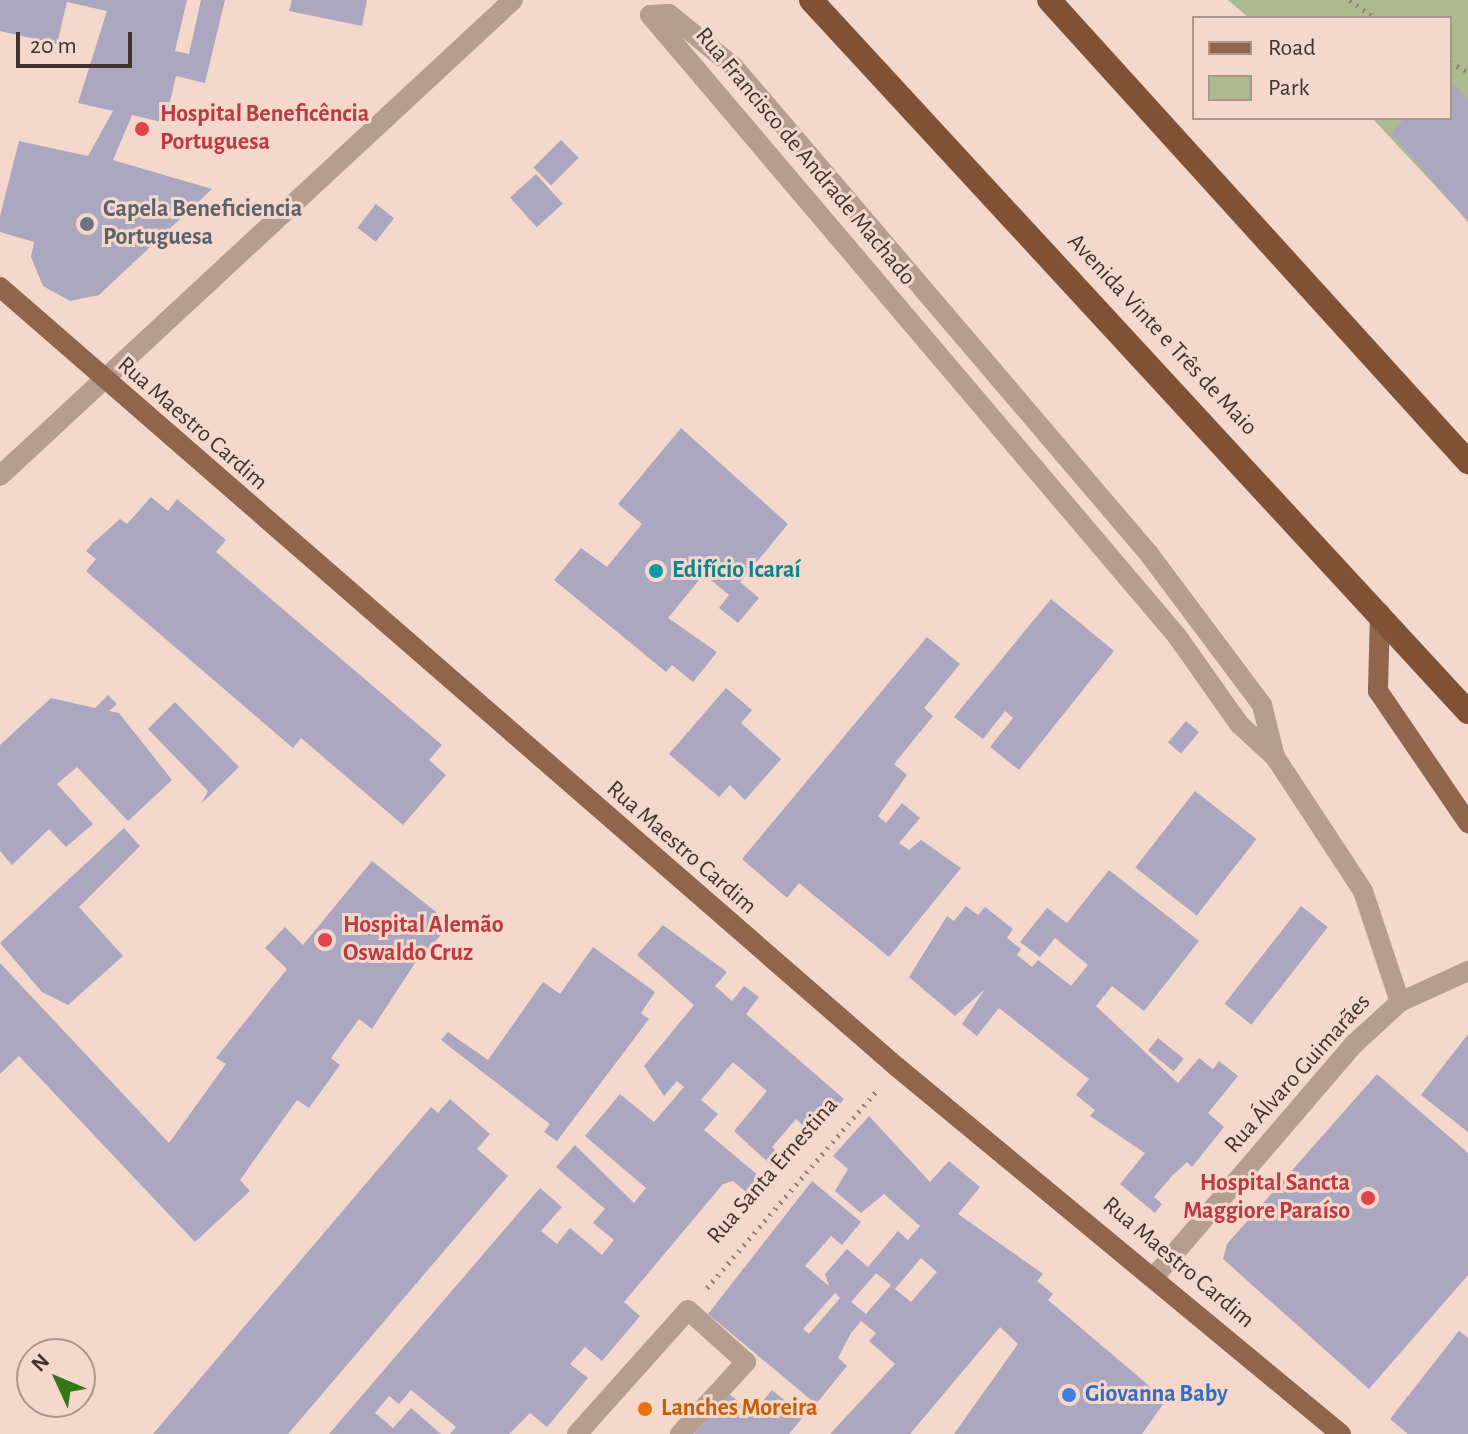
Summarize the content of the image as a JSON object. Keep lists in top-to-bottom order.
{
  "streets": {
    "highway": ["Avenida Vinte e Três de Maio"],
    "main road": ["Rua Maestro Cardim"],
    "street": ["Rua Francisco de Andrade Machado", "Rua Álvaro Guimarães"],
    "path": ["Rua Santa Ernestina"]
  },
  "crossings": [
    ["Rua Francisco de Andrade Machado", "Rua Álvaro Guimarães"],
    ["Rua Maestro Cardim", "Rua Álvaro Guimarães"],
    ["Rua Maestro Cardim", "Rua Santa Ernestina"]
  ],
  "places": [
    "Hospital Beneficência Portuguesa",
    "Capela Beneficiencia Portuguesa",
    "Edifício Icaraí",
    "Hospital Alemão Oswaldo Cruz",
    "Hospital Sancta Maggiore Paraíso",
    "Giovanna Baby",
    "Lanches Moreira"
  ],
  "legend": ["Road", "Park"],
  "scale_bar": "20 m",
  "north": "top left"
}
